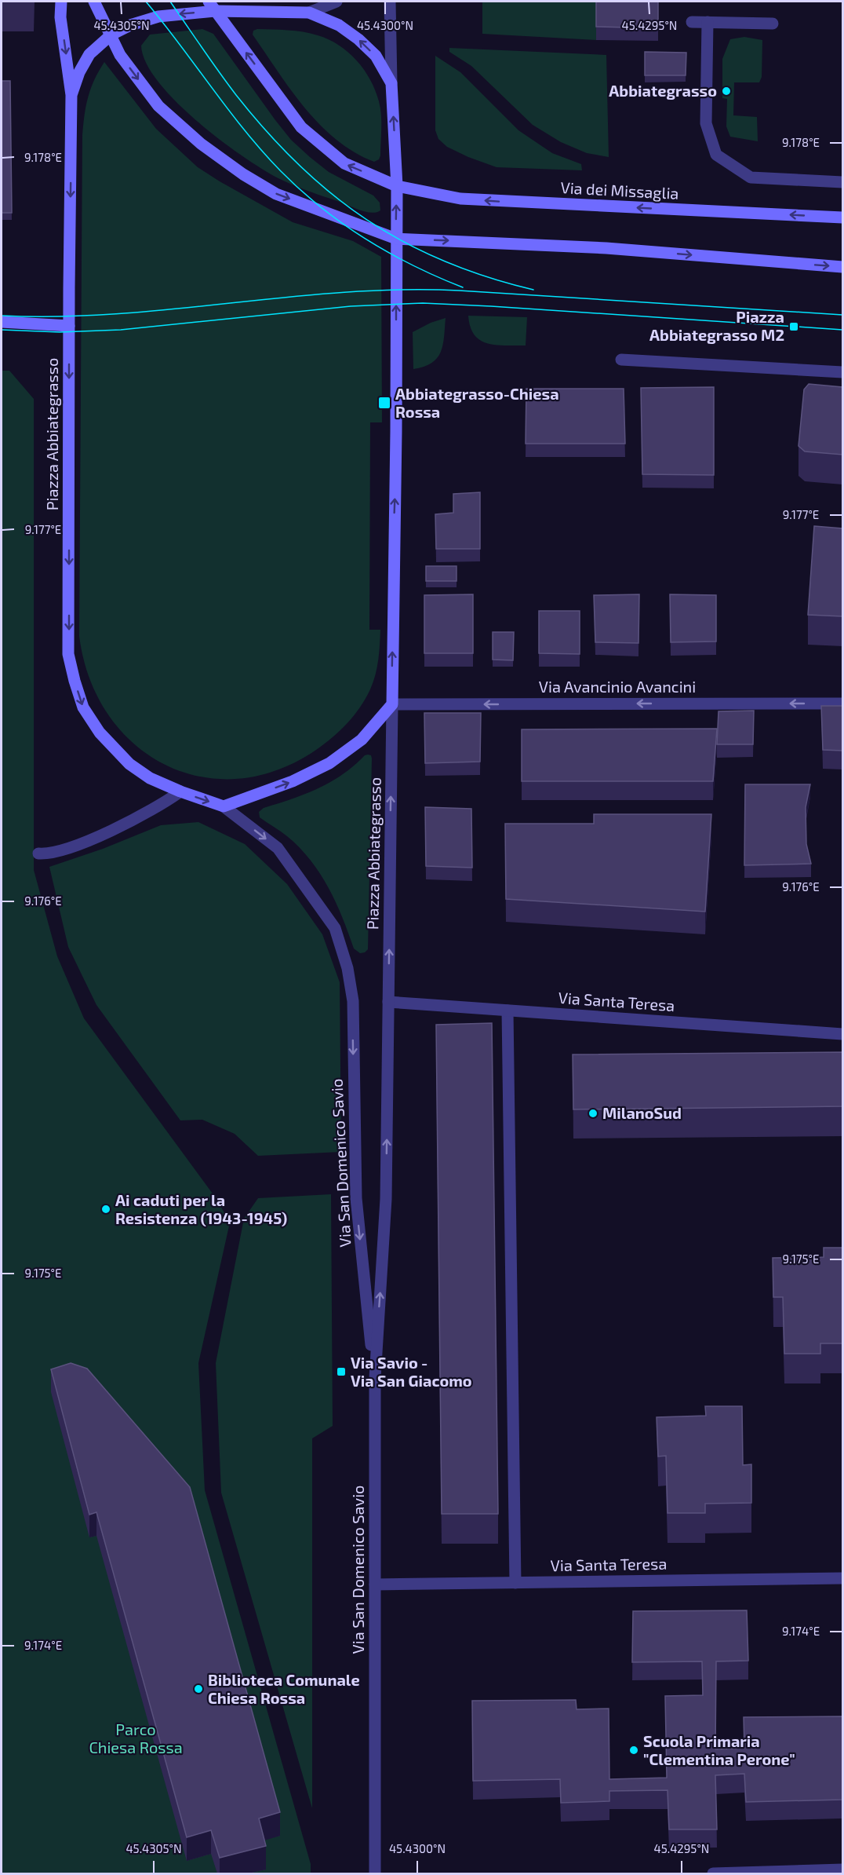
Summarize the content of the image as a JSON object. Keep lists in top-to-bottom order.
{
  "streets": {
    "street": [
      "Via dei Missaglia",
      "Piazza Abbiategrasso",
      "Via Avancinio Avancini",
      "Via Santa Teresa",
      "Via San Domenico Savio"
    ]
  },
  "crossings": [
    ["Via dei Missaglia", "Piazza Abbiategrasso"],
    ["Piazza Abbiategrasso", "Via Avancinio Avancini"],
    ["Piazza Abbiategrasso", "Via Santa Teresa"],
    ["Piazza Abbiategrasso", "Via San Domenico Savio"],
    ["Via Santa Teresa", "Via San Domenico Savio"]
  ],
  "one_way": ["Via Avancinio Avancini"],
  "parks": ["Parco Chiesa Rossa"],
  "places": {
    "other": [
      "Abbiategrasso",
      "MilanoSud",
      "Ai caduti per la Resistenza (1943-1945)",
      "Biblioteca Comunale Chiesa Rossa",
      "Scuola Primaria \"Clementina Perone\""
    ],
    "transit": ["Piazza Abbiategrasso M2", "Abbiategrasso-Chiesa Rossa", "Via Savio - Via San Giacomo"]
  },
  "coordinates": [
    "45.4305°N",
    "45.4300°N",
    "45.4295°N",
    "9.178°E",
    "9.177°E",
    "9.176°E",
    "9.175°E",
    "9.174°E"
  ]
}
